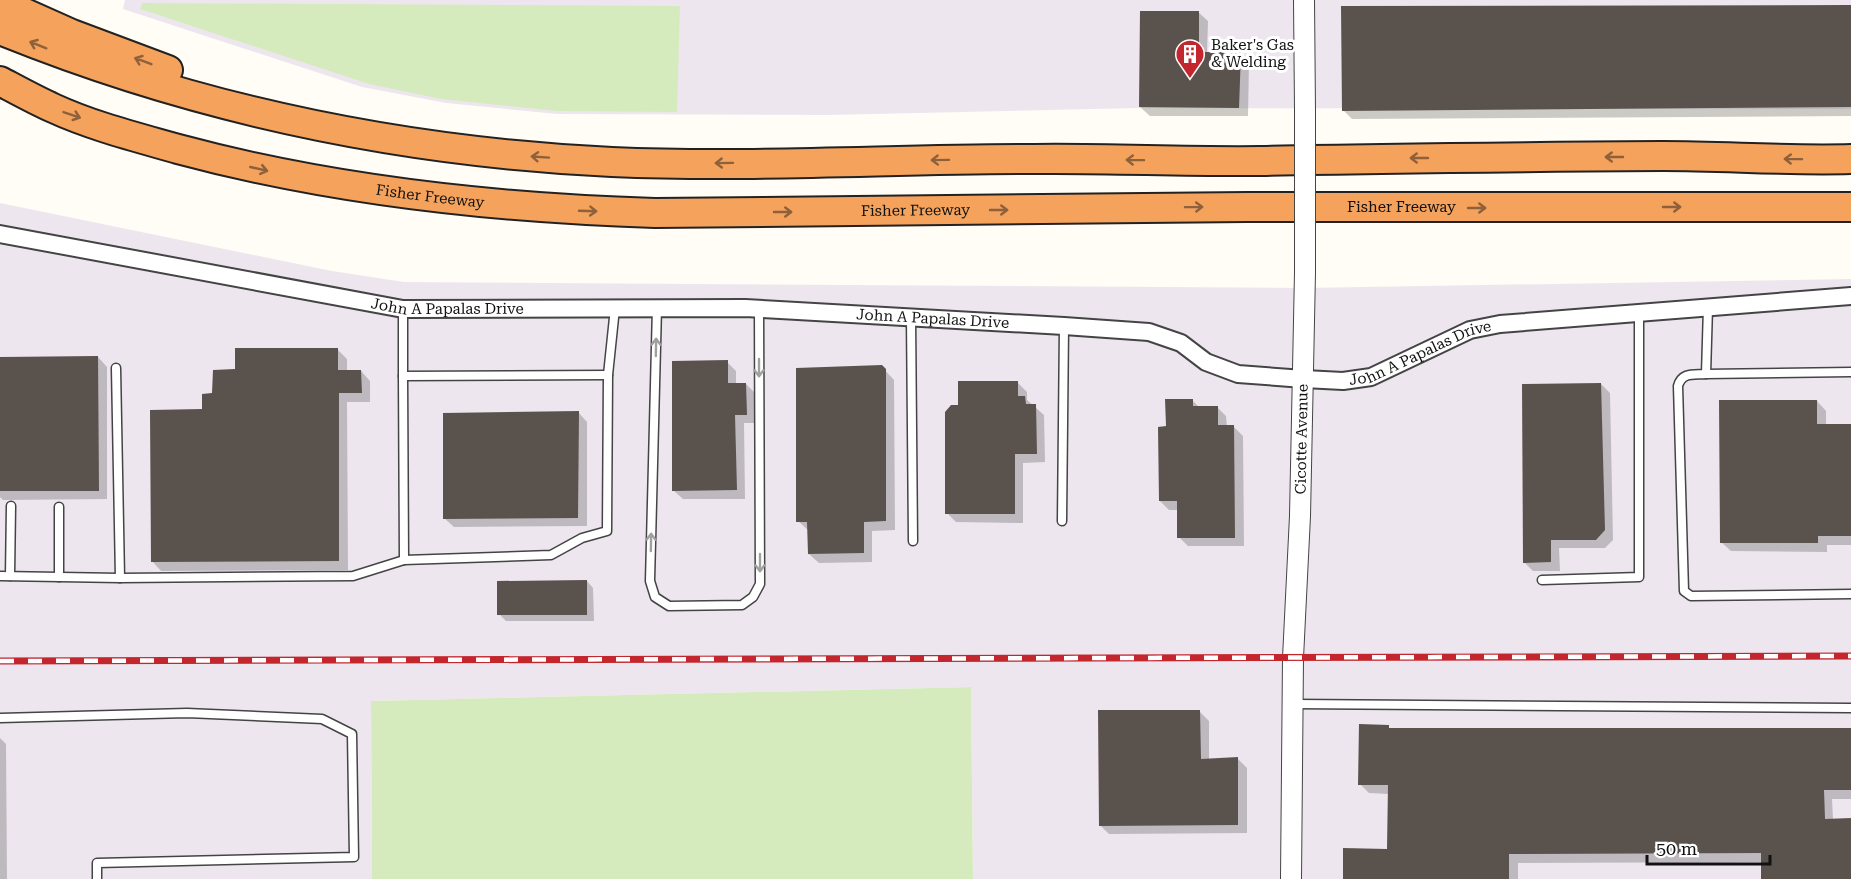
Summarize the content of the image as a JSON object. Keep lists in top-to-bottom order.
{
  "streets": {
    "highway": ["Fisher Freeway"],
    "street": ["John A Papalas Drive", "Cicotte Avenue"]
  },
  "crossings": [
    ["John A Papalas Drive", "Cicotte Avenue"]
  ],
  "places": {
    "building": ["Baker's Gas & Welding"]
  },
  "scale_bar": "50 m"
}
